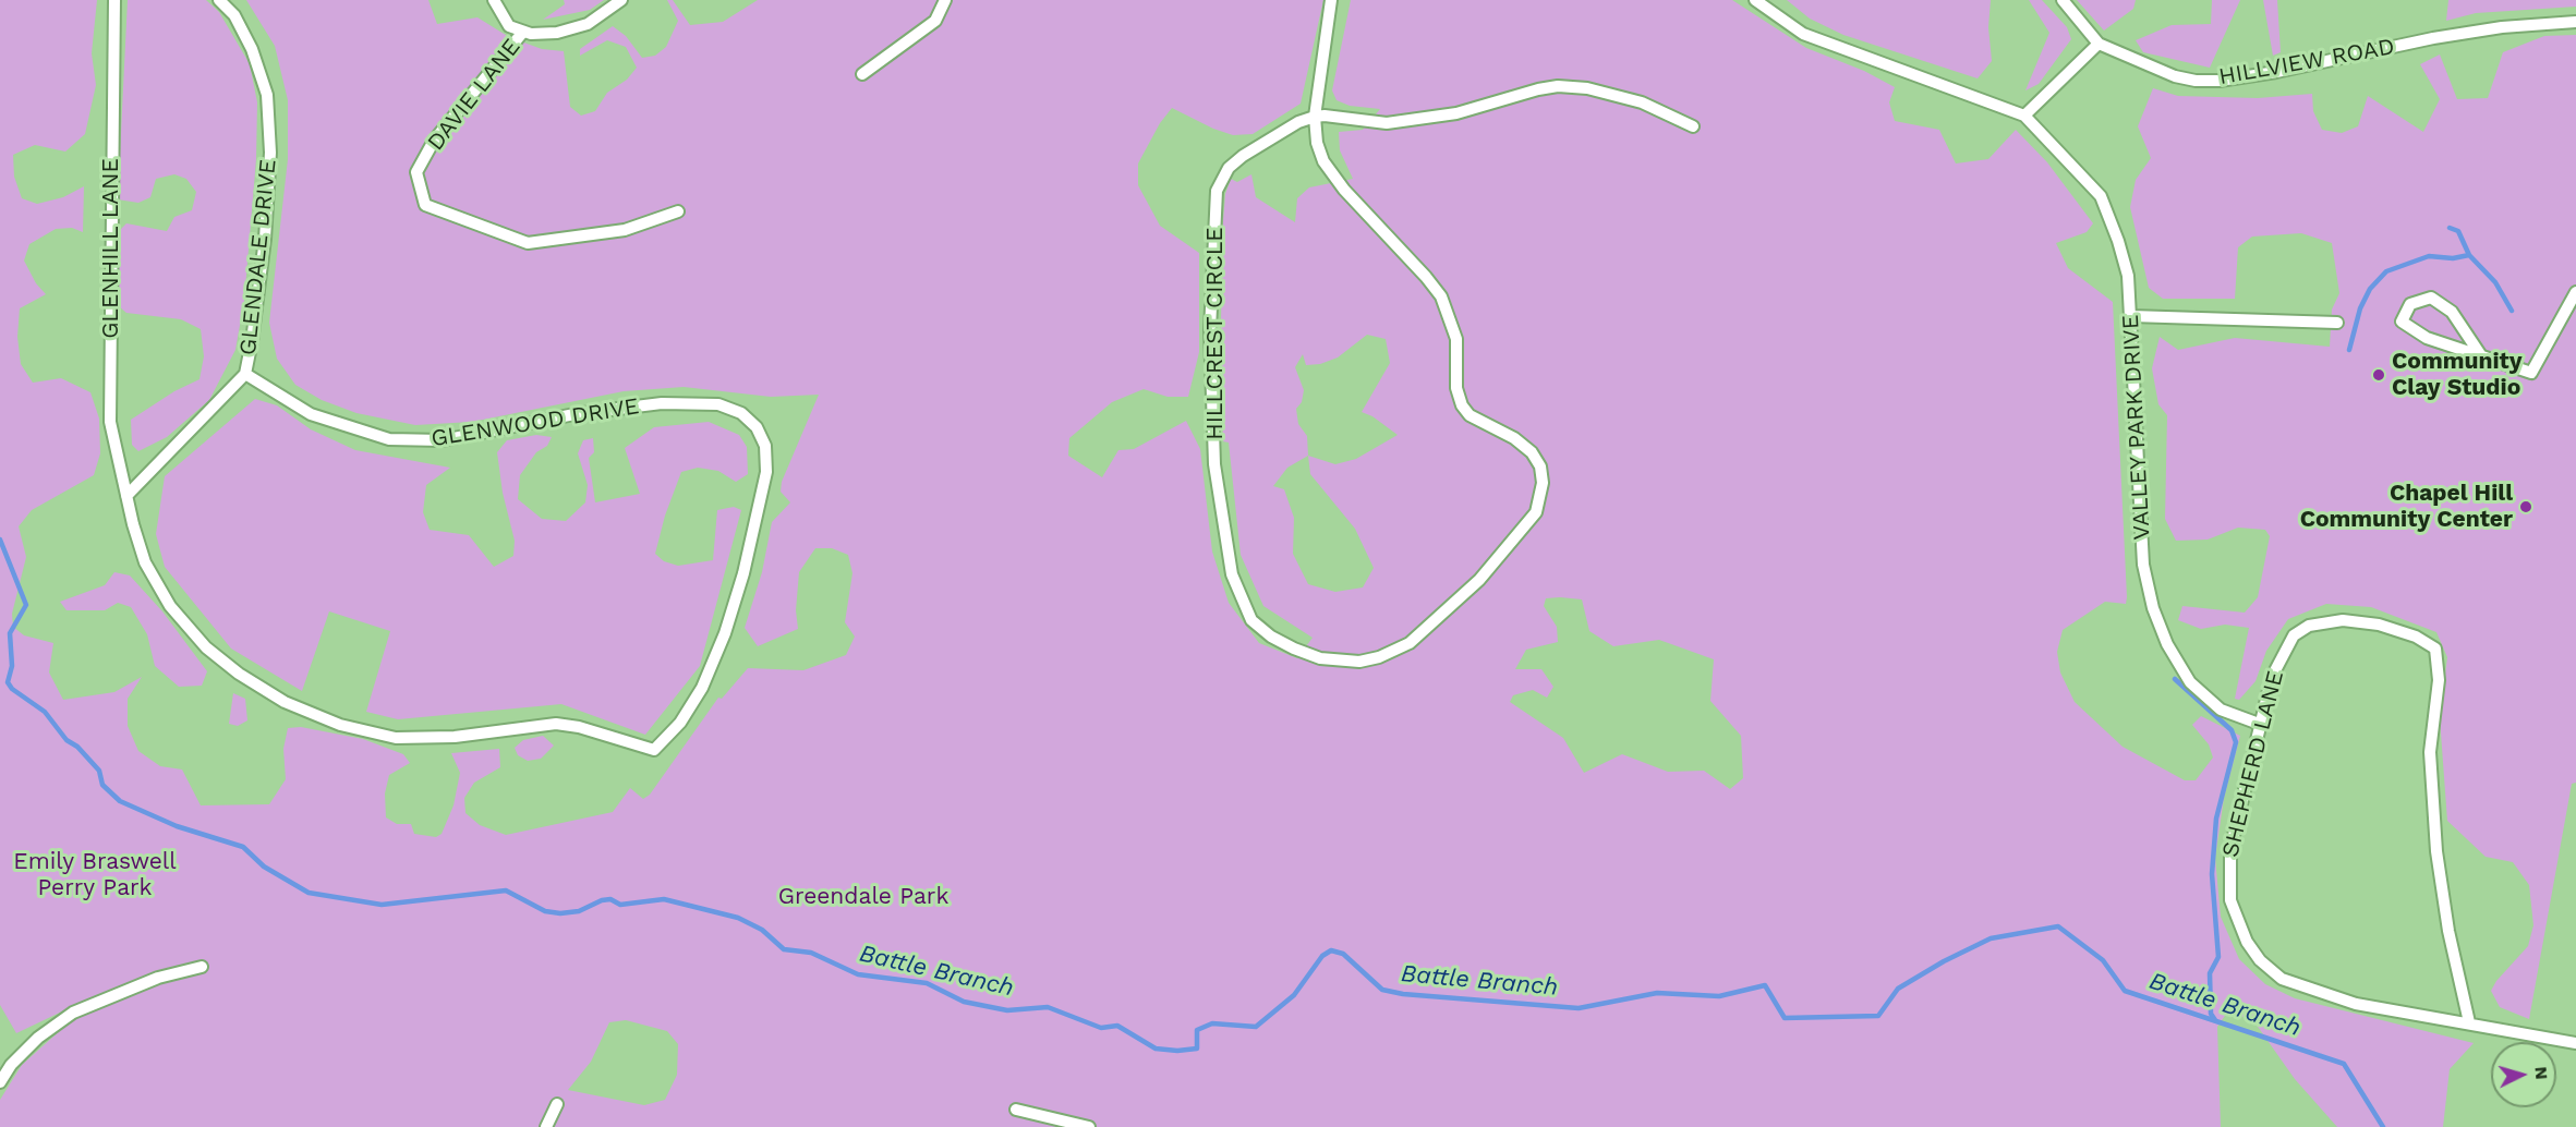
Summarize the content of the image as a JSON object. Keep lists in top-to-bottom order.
{
  "streets": {
    "street": [
      "HILLVIEW ROAD",
      "DAVIE LANE",
      "GLENHILL LANE",
      "GLENDALE DRIVE",
      "HILLCREST CIRCLE",
      "GLENWOOD DRIVE",
      "VALLEY PARK DRIVE",
      "SHEPHERD LANE"
    ]
  },
  "crossings": [
    ["GLENHILL LANE", "GLENDALE DRIVE"],
    ["GLENHILL LANE", "GLENWOOD DRIVE"],
    ["GLENDALE DRIVE", "GLENWOOD DRIVE"],
    ["VALLEY PARK DRIVE", "SHEPHERD LANE"]
  ],
  "water": ["Battle Branch"],
  "parks": ["Emily Braswell Perry Park", "Greendale Park"],
  "places": ["Community Clay Studio", "Chapel Hill Community Center"],
  "north": "right"
}
